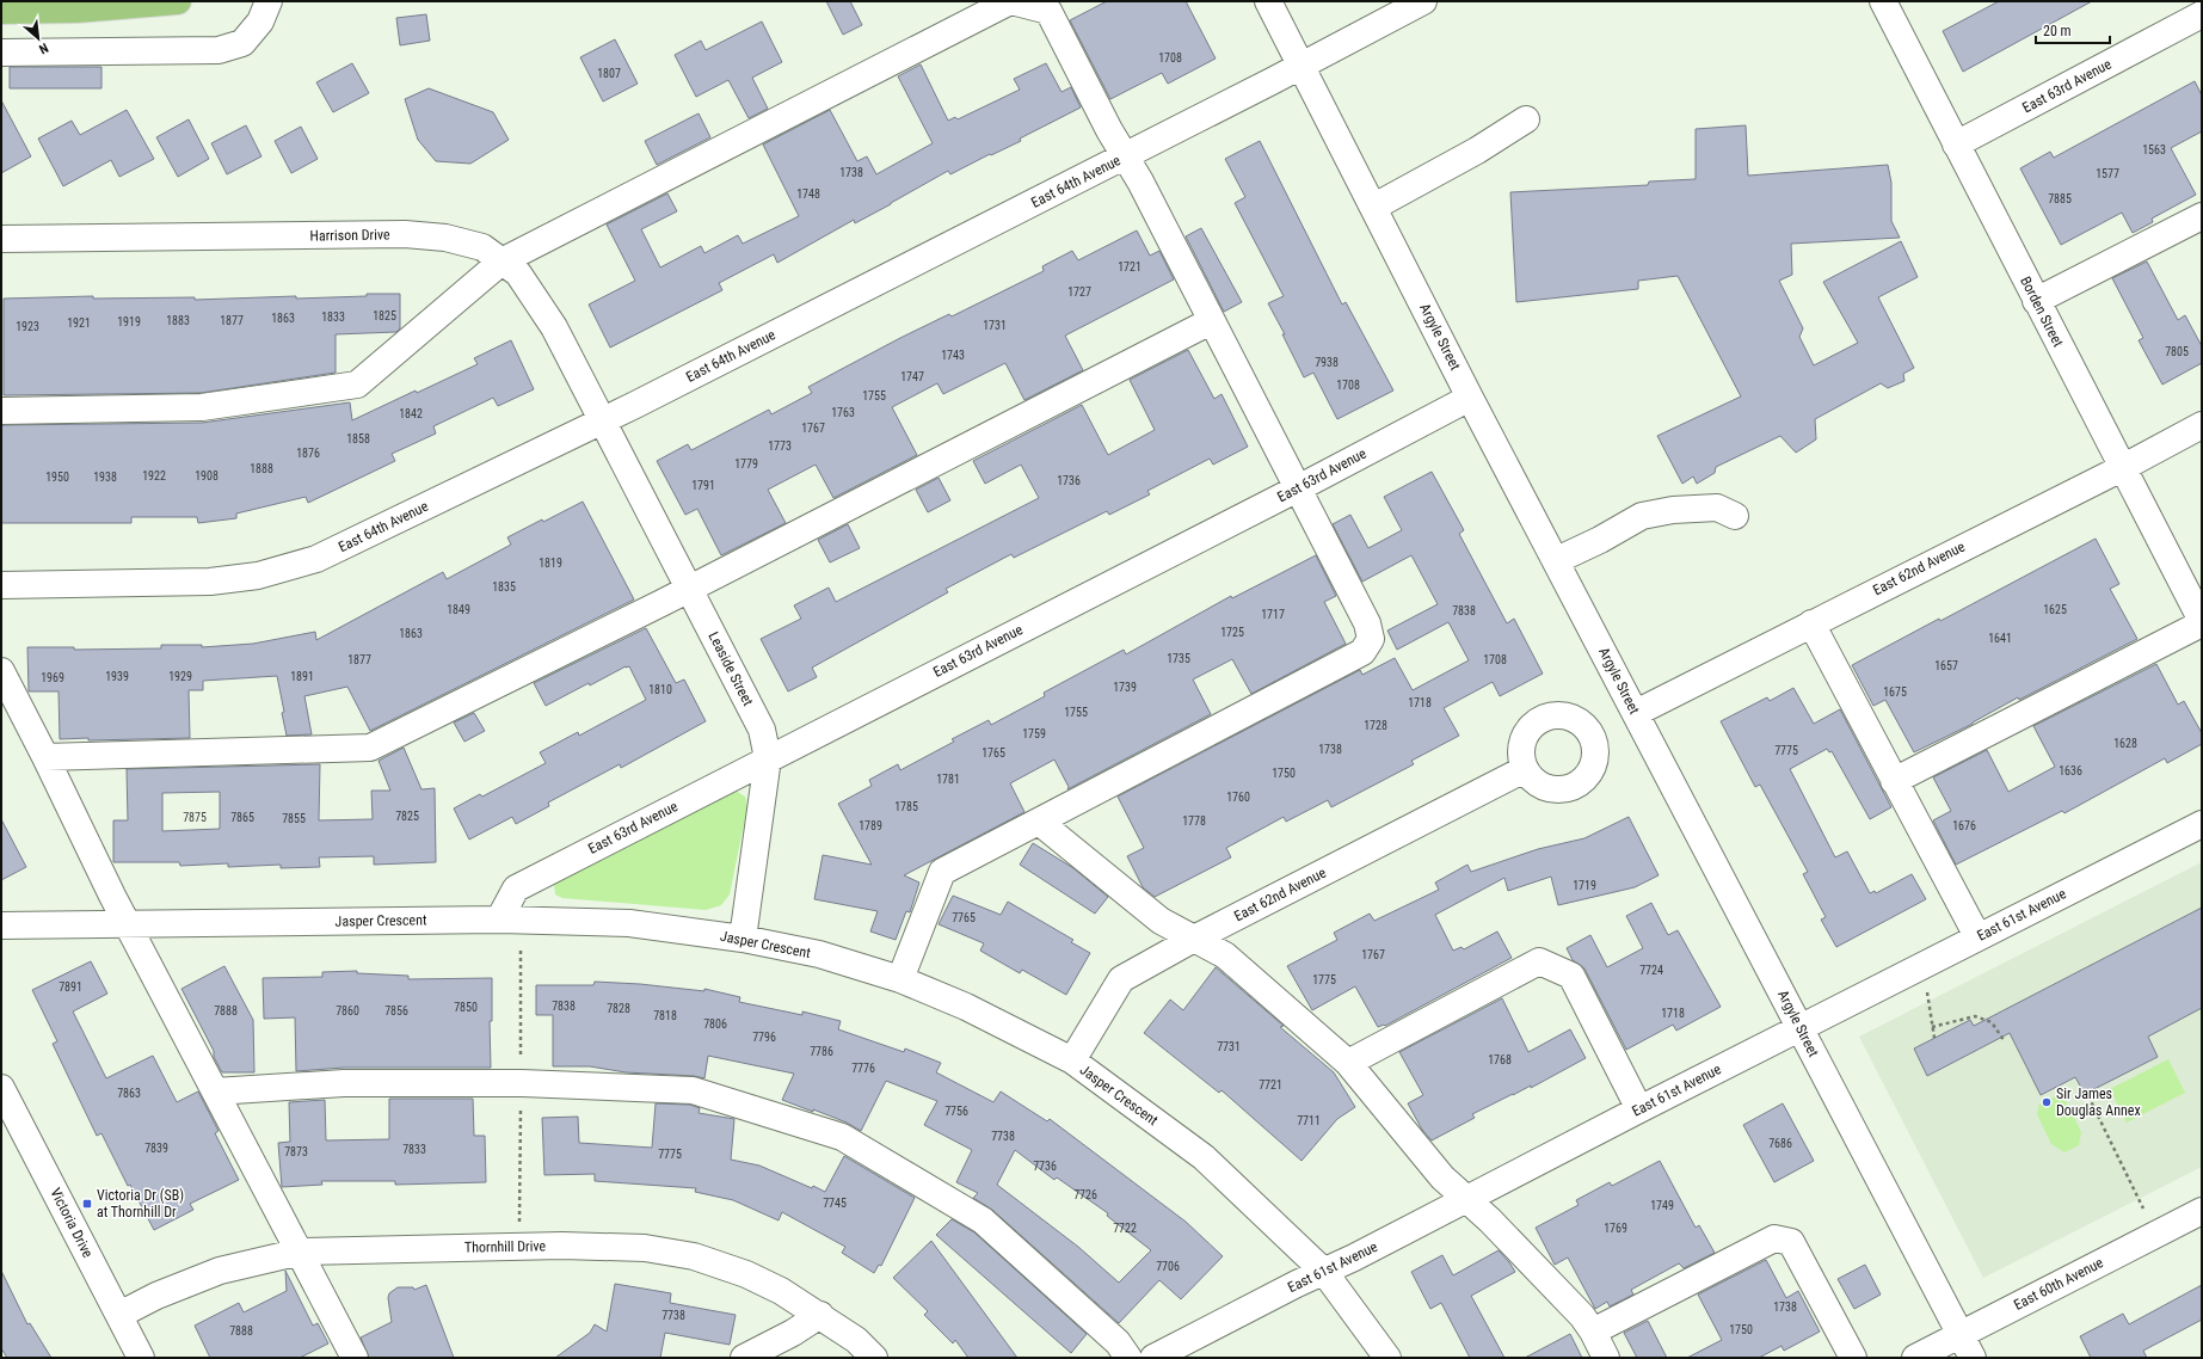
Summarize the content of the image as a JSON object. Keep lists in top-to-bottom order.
{
  "streets": {
    "street": [
      "East 63rd Avenue",
      "East 64th Avenue",
      "Harrison Drive",
      "Borden Street",
      "Argyle Street",
      "East 62nd Avenue",
      "Leaside Street",
      "East 61st Avenue",
      "Jasper Crescent",
      "Victoria Drive",
      "Thornhill Drive",
      "East 60th Avenue"
    ]
  },
  "crossings": [
    ["East 63rd Avenue", "Borden Street"],
    ["East 63rd Avenue", "Argyle Street"],
    ["East 63rd Avenue", "Leaside Street"],
    ["East 63rd Avenue", "Jasper Crescent"],
    ["East 64th Avenue", "Harrison Drive"],
    ["East 64th Avenue", "Argyle Street"],
    ["East 64th Avenue", "Leaside Street"],
    ["Harrison Drive", "Leaside Street"],
    ["Borden Street", "East 62nd Avenue"],
    ["Argyle Street", "East 62nd Avenue"],
    ["Argyle Street", "East 61st Avenue"],
    ["Argyle Street", "East 60th Avenue"],
    ["East 62nd Avenue", "Jasper Crescent"],
    ["Leaside Street", "Jasper Crescent"],
    ["East 61st Avenue", "Jasper Crescent"],
    ["Victoria Drive", "Thornhill Drive"]
  ],
  "places": {
    "other": ["Sir James Douglas Annex"],
    "transit": ["Victoria Dr (SB) at Thornhill Dr"]
  },
  "house_numbers": [
    "1708",
    "1807",
    "1563",
    "1738",
    "1577",
    "1748",
    "7885",
    "1721",
    "1727",
    "1825",
    "1833",
    "1863",
    "1883",
    "1877",
    "1919",
    "1921",
    "1731",
    "1923",
    "7805",
    "1743",
    "7938",
    "1747",
    "1708",
    "1755",
    "1763",
    "1842",
    "1767",
    "1858",
    "1773",
    "1876",
    "1779",
    "1888",
    "1922",
    "1908",
    "1950",
    "1938",
    "1736",
    "1791",
    "1819",
    "1835",
    "1849",
    "1625",
    "7838",
    "1717",
    "1725",
    "1863",
    "1641",
    "1735",
    "1877",
    "1708",
    "1657",
    "1939",
    "1929",
    "1891",
    "1969",
    "1739",
    "1810",
    "1675",
    "1718",
    "1755",
    "1728",
    "1759",
    "1628",
    "1738",
    "7775",
    "1765",
    "1636",
    "1750",
    "1781",
    "1760",
    "1785",
    "7825",
    "7875",
    "7865",
    "7855",
    "1778",
    "1789",
    "1676",
    "1719",
    "7765",
    "1767",
    "7724",
    "1775",
    "7891",
    "7838",
    "7850",
    "7828",
    "7888",
    "7860",
    "7856",
    "1718",
    "7818",
    "7806",
    "7796",
    "7731",
    "7786",
    "1768",
    "7776",
    "7721",
    "7863",
    "7756",
    "7711",
    "7738",
    "7686",
    "7839",
    "7833",
    "7873",
    "7775",
    "7736",
    "7726",
    "7745",
    "1749",
    "7722",
    "1769",
    "7706",
    "1738",
    "7738",
    "1750",
    "7888"
  ],
  "scale_bar": "20 m",
  "north": "bottom right"
}
